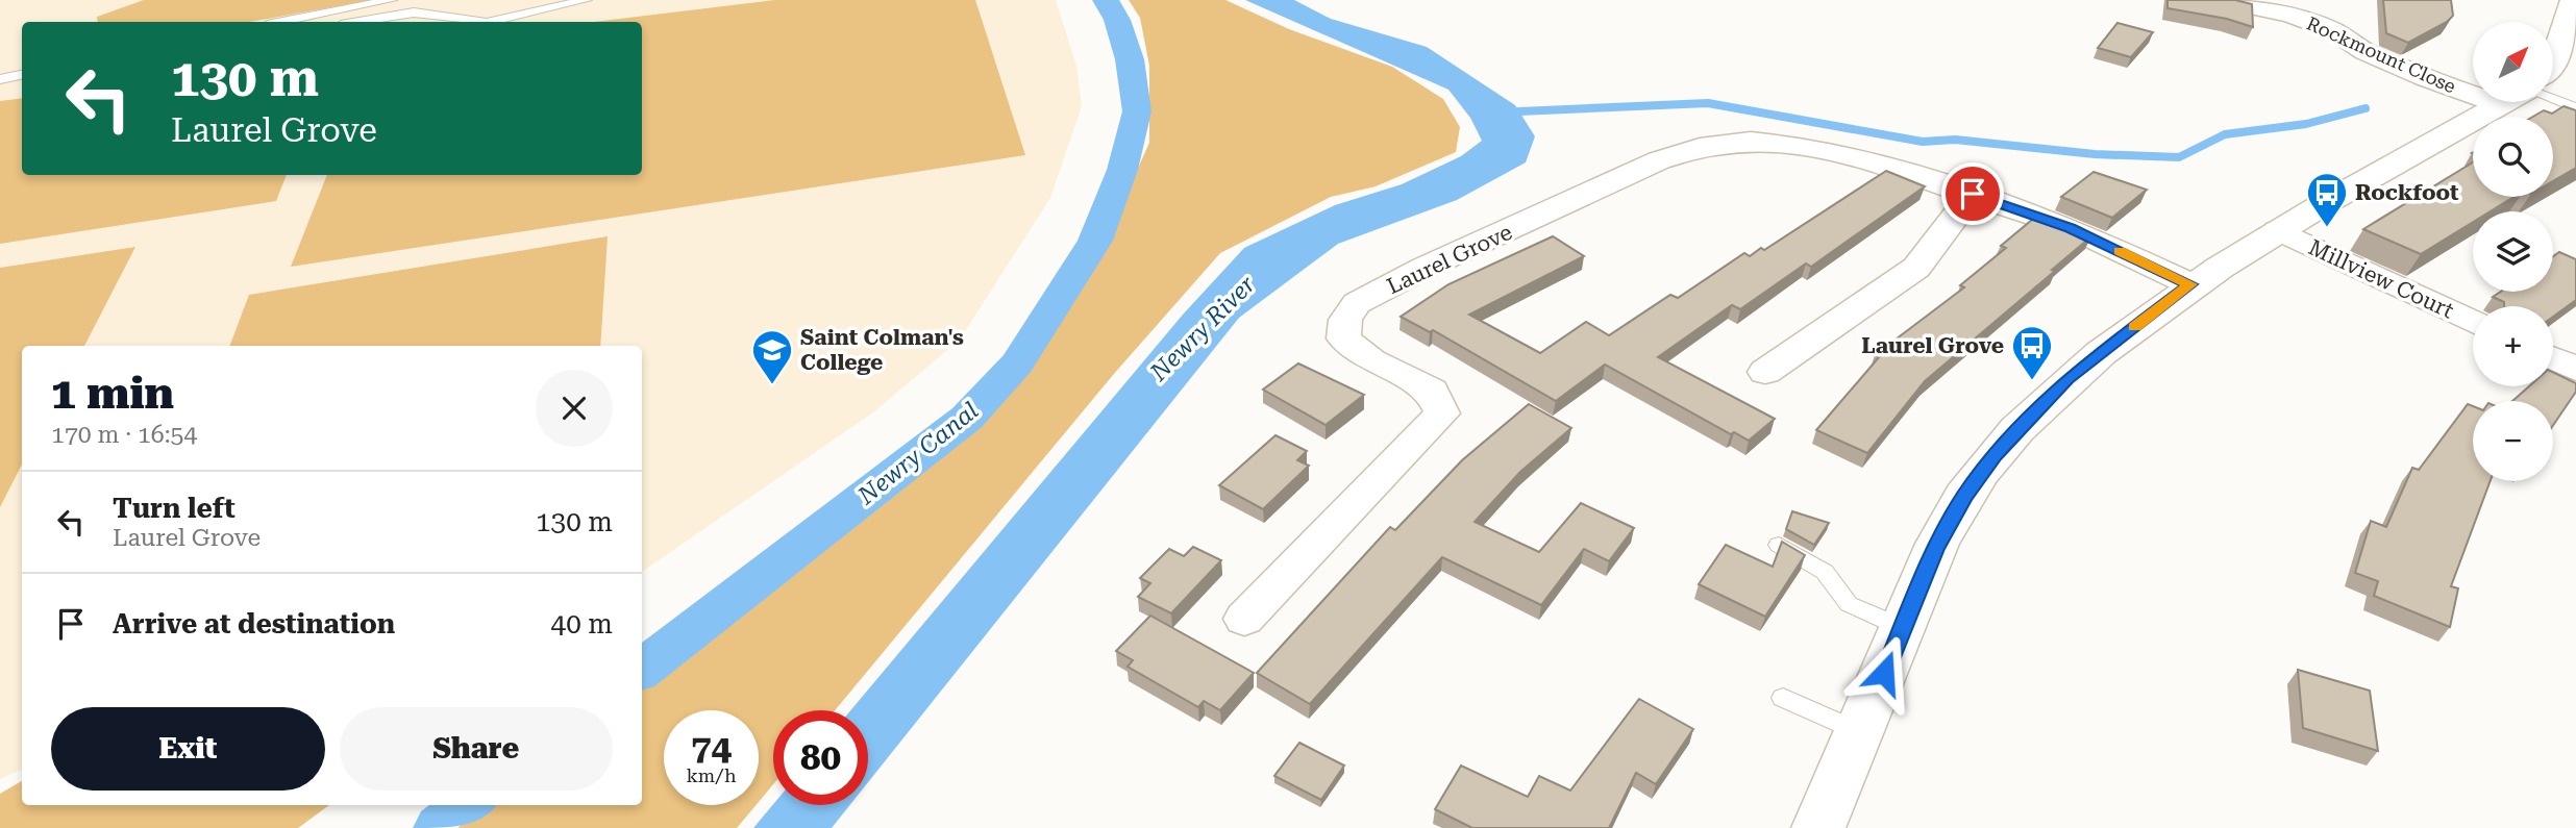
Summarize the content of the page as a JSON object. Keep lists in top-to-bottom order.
{
  "streets": {
    "street": ["Rockmount Close", "Laurel Grove", "Millview Court"]
  },
  "water": ["Newry River", "Newry Canal"],
  "places": {
    "bus stop": ["Rockfoot", "Laurel Grove"],
    "school or university": ["Saint Colman's College"]
  },
  "north": "top right",
  "page": {
    "map_buttons": ["+", "−"],
    "turn": ["130 m", "Laurel Grove"],
    "heading": ["1 min", "170 m · 16:54"],
    "list": [
      {
        "name": "Turn left",
        "note": "Laurel Grove",
        "value": "130 m"
      },
      {
        "name": "Arrive at destination",
        "value": "40 m"
      }
    ],
    "buttons": ["Exit", "Share"],
    "speed": "74 km/h",
    "limit": "80"
  }
}
